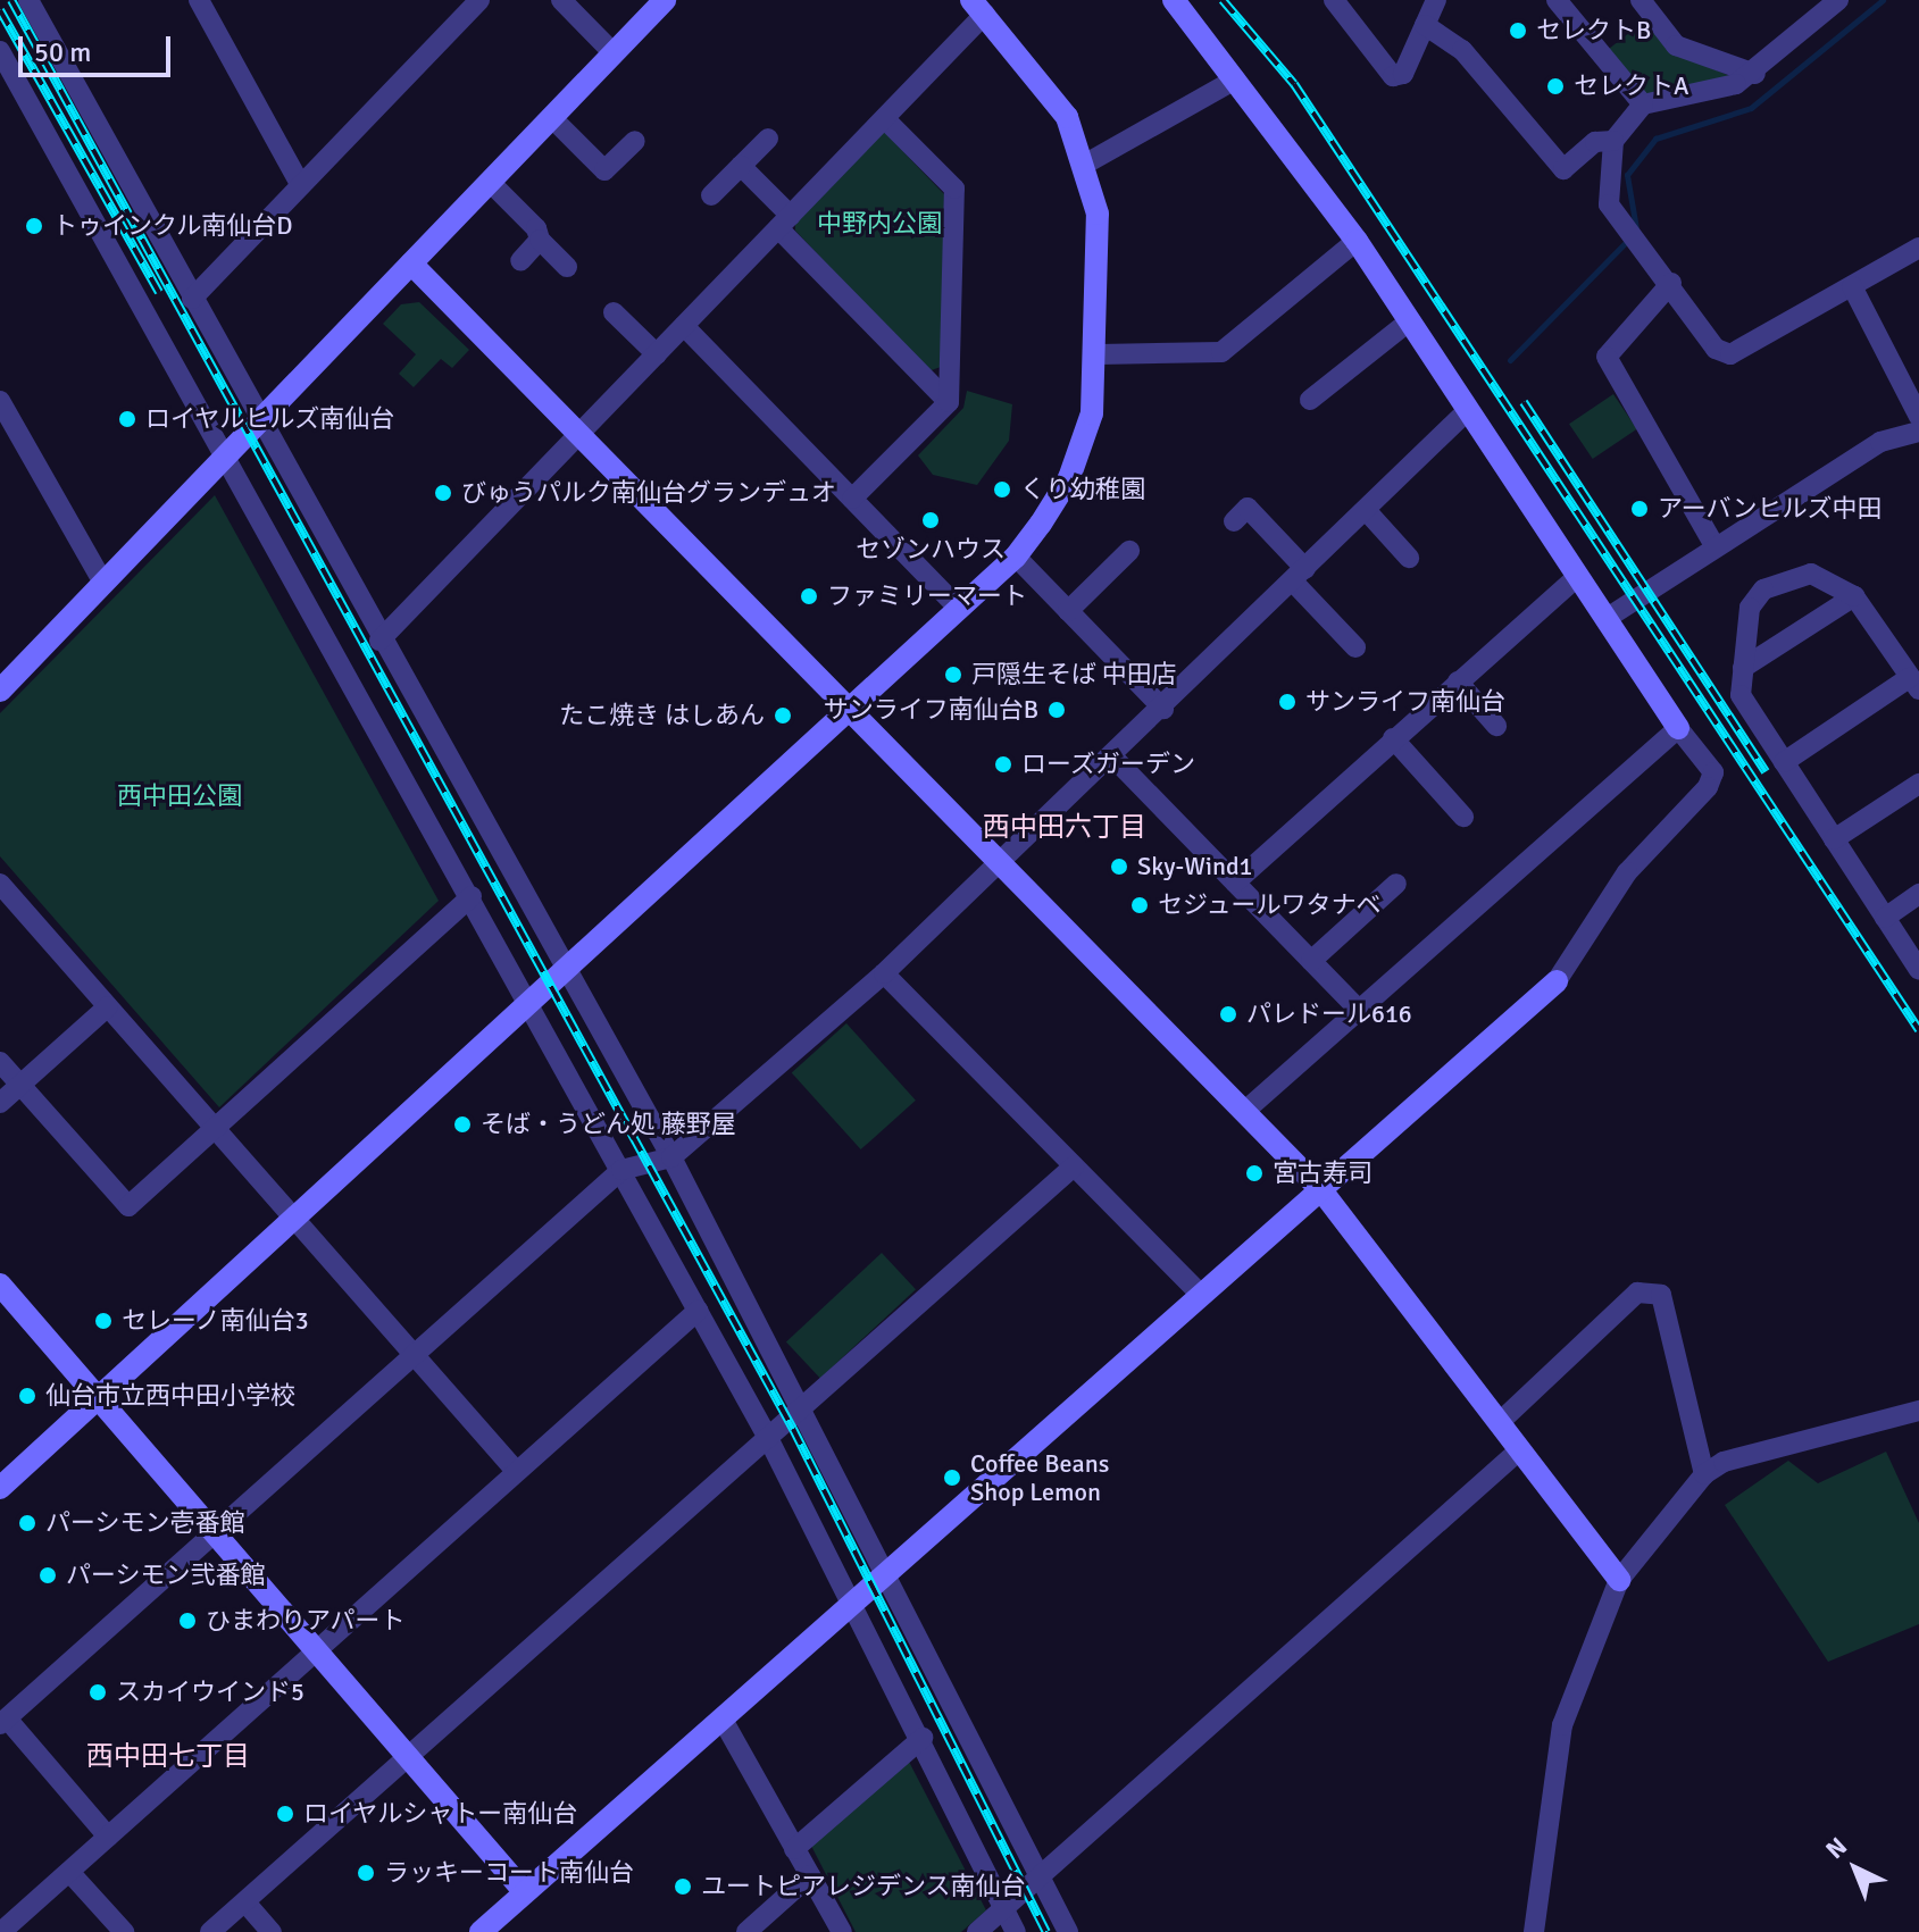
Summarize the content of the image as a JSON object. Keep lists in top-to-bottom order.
{
  "districts": ["西中田六丁目", "西中田七丁目"],
  "parks": ["中野内公園", "西中田公園"],
  "places": [
    "セレクトB",
    "セレクトA",
    "トゥインクル南仙台D",
    "ロイヤルヒルズ南仙台",
    "くり幼稚園",
    "びゅうパルク南仙台グランデュオ",
    "アーバンヒルズ中田",
    "セゾンハウス",
    "ファミリーマート",
    "戸隠生そば 中田店",
    "サンライフ南仙台",
    "サンライフ南仙台B",
    "たこ焼き はしあん",
    "ローズガーデン",
    "Sky-Wind1",
    "セジュールワタナベ",
    "パレドール616",
    "そば・うどん処 藤野屋",
    "宮古寿司",
    "セレーノ南仙台3",
    "仙台市立西中田小学校",
    "Coffee Beans Shop Lemon",
    "パーシモン壱番館",
    "パーシモン弐番館",
    "ひまわりアパート",
    "スカイウインド5",
    "ロイヤルシャトー南仙台",
    "ラッキーコート南仙台",
    "ユートピアレジデンス南仙台"
  ],
  "scale_bar": "50 m",
  "north": "top left"
}
